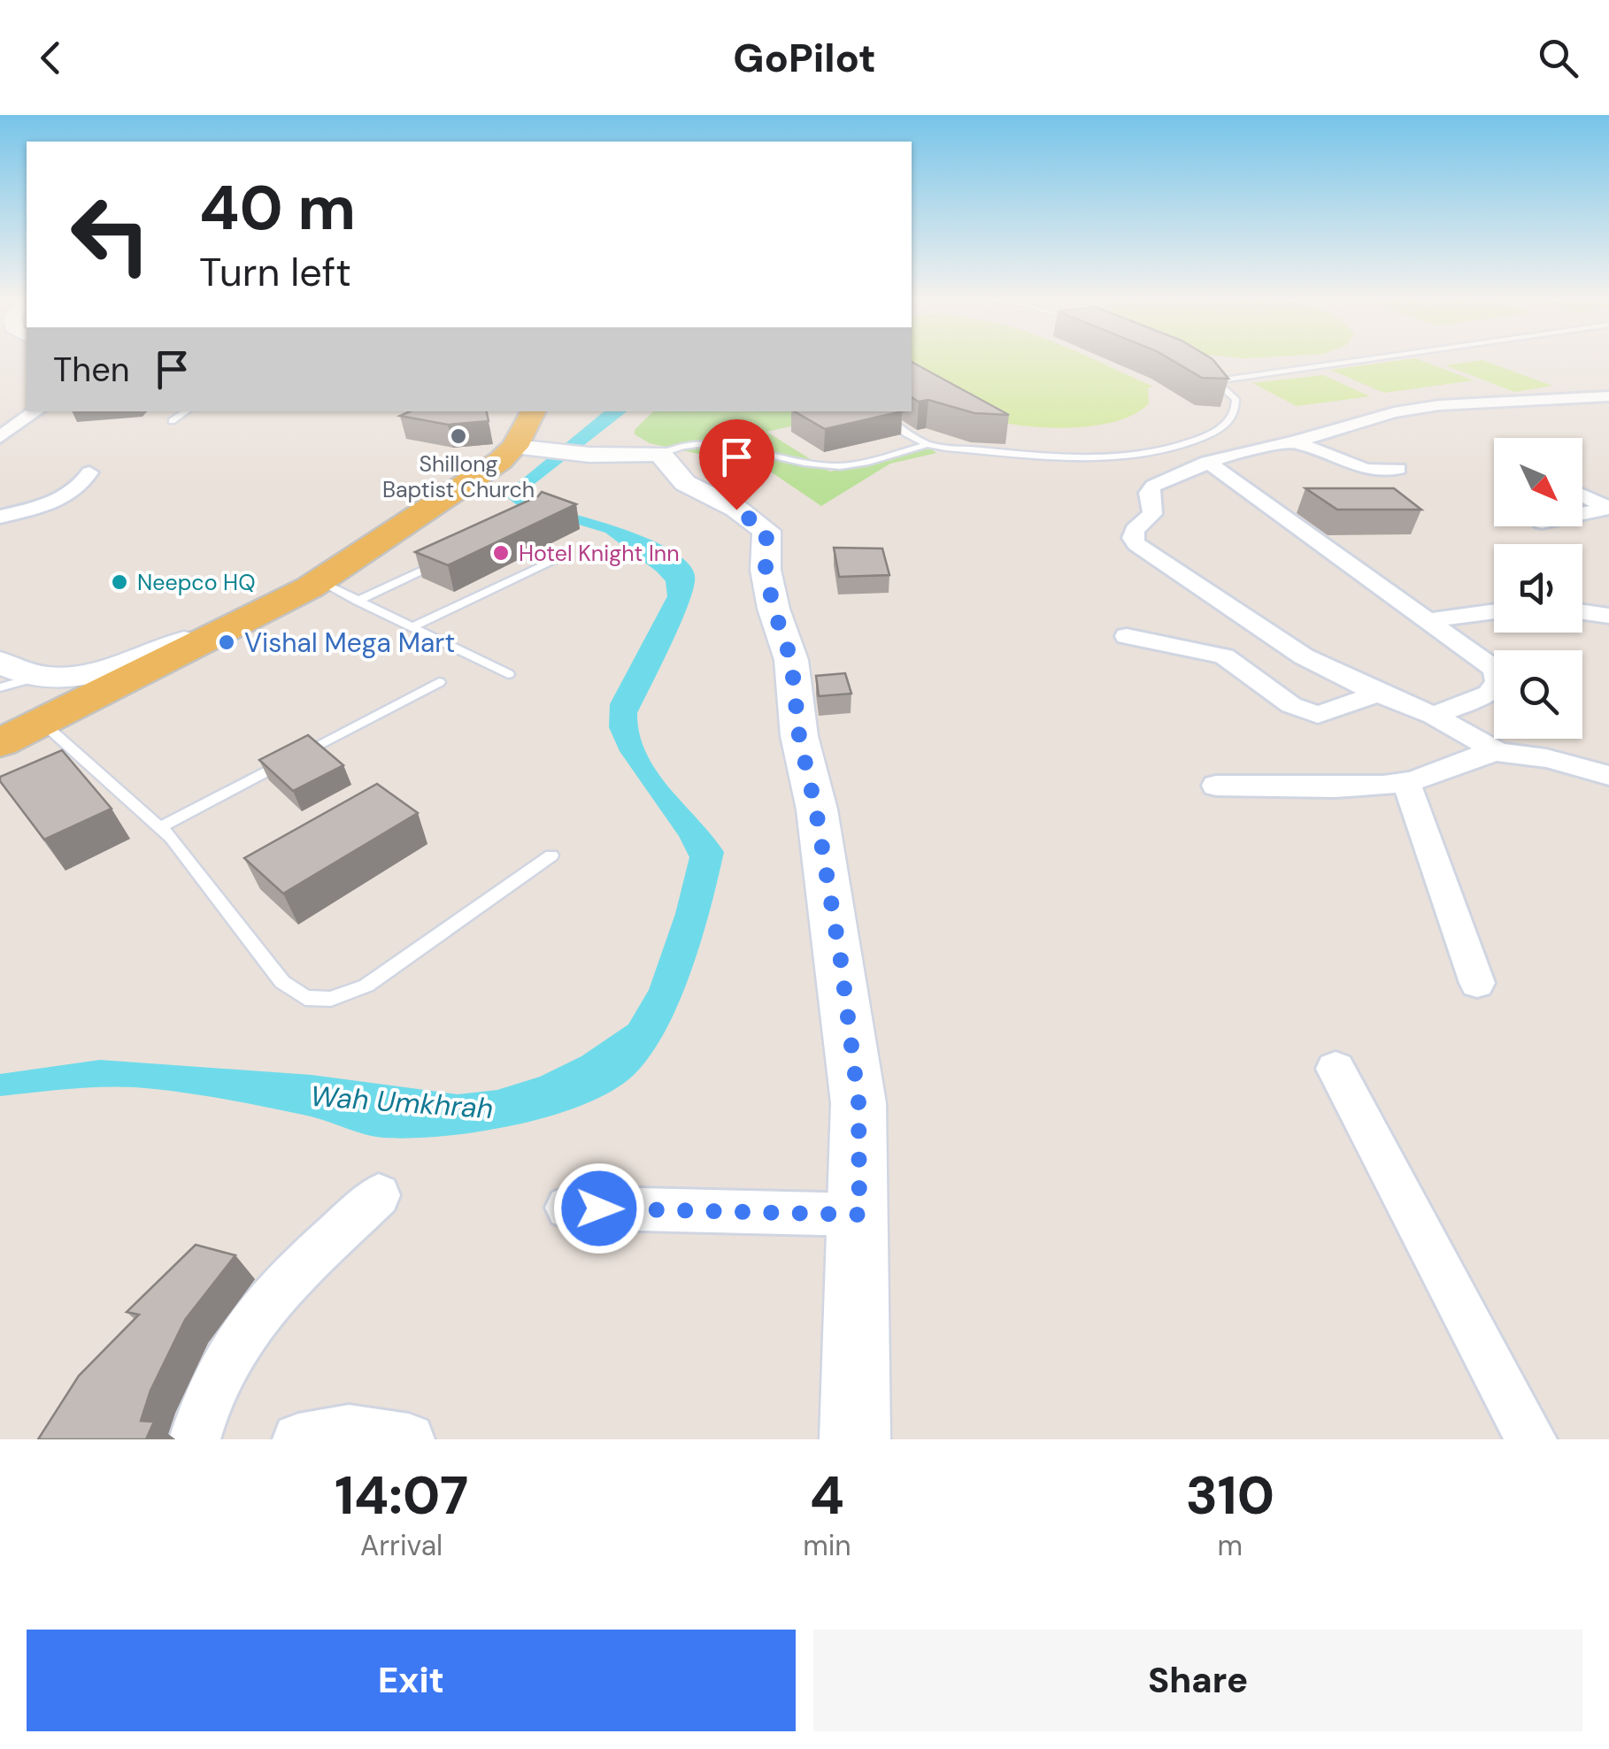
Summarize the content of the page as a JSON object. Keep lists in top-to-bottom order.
{
  "water": ["Wah Umkhrah"],
  "places": [
    "Shillong Baptist Church",
    "Hotel Knight Inn",
    "Neepco HQ",
    "Vishal Mega Mart"
  ],
  "north": "bottom right",
  "page": {
    "header": "GoPilot",
    "turn": ["40 m", "Turn left"],
    "then": "Then",
    "eta": [
      "14:07",
      "Arrival",
      "4",
      "min",
      "310",
      "m"
    ],
    "buttons": ["Exit", "Share"]
  }
}
